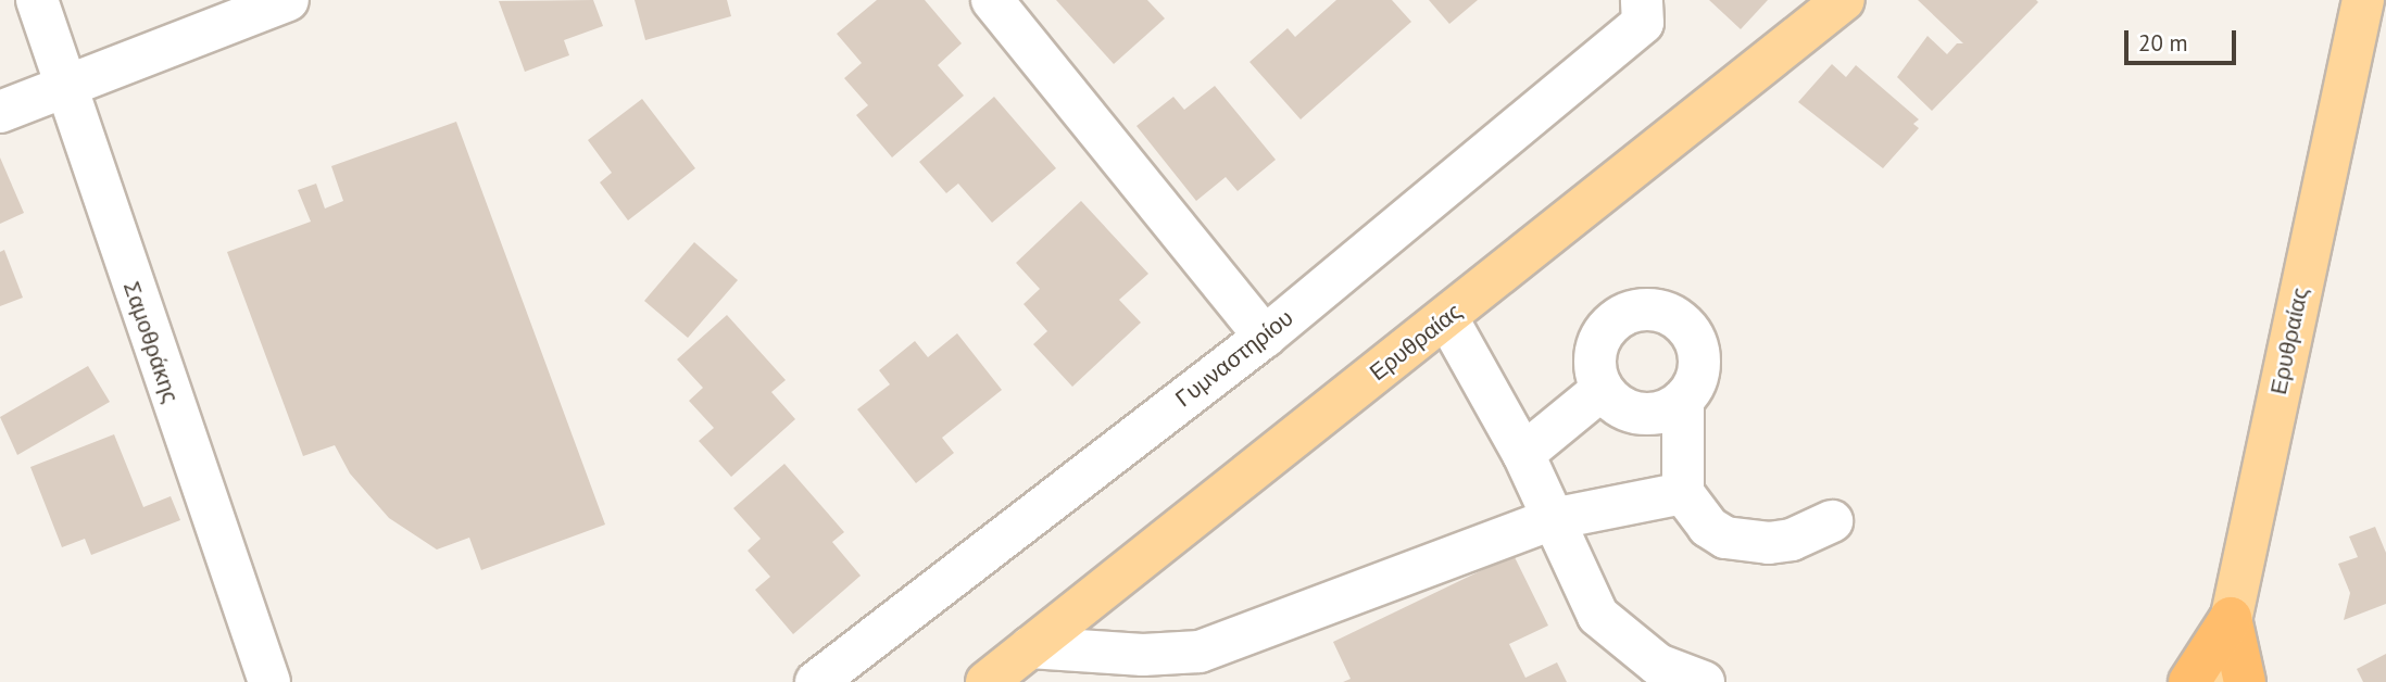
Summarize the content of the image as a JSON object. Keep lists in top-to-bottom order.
{
  "streets": {
    "main road": ["Ερυθραίας"],
    "street": ["Σαμοθράκης", "Γυμναστηρίου"]
  },
  "scale_bar": "20 m"
}
